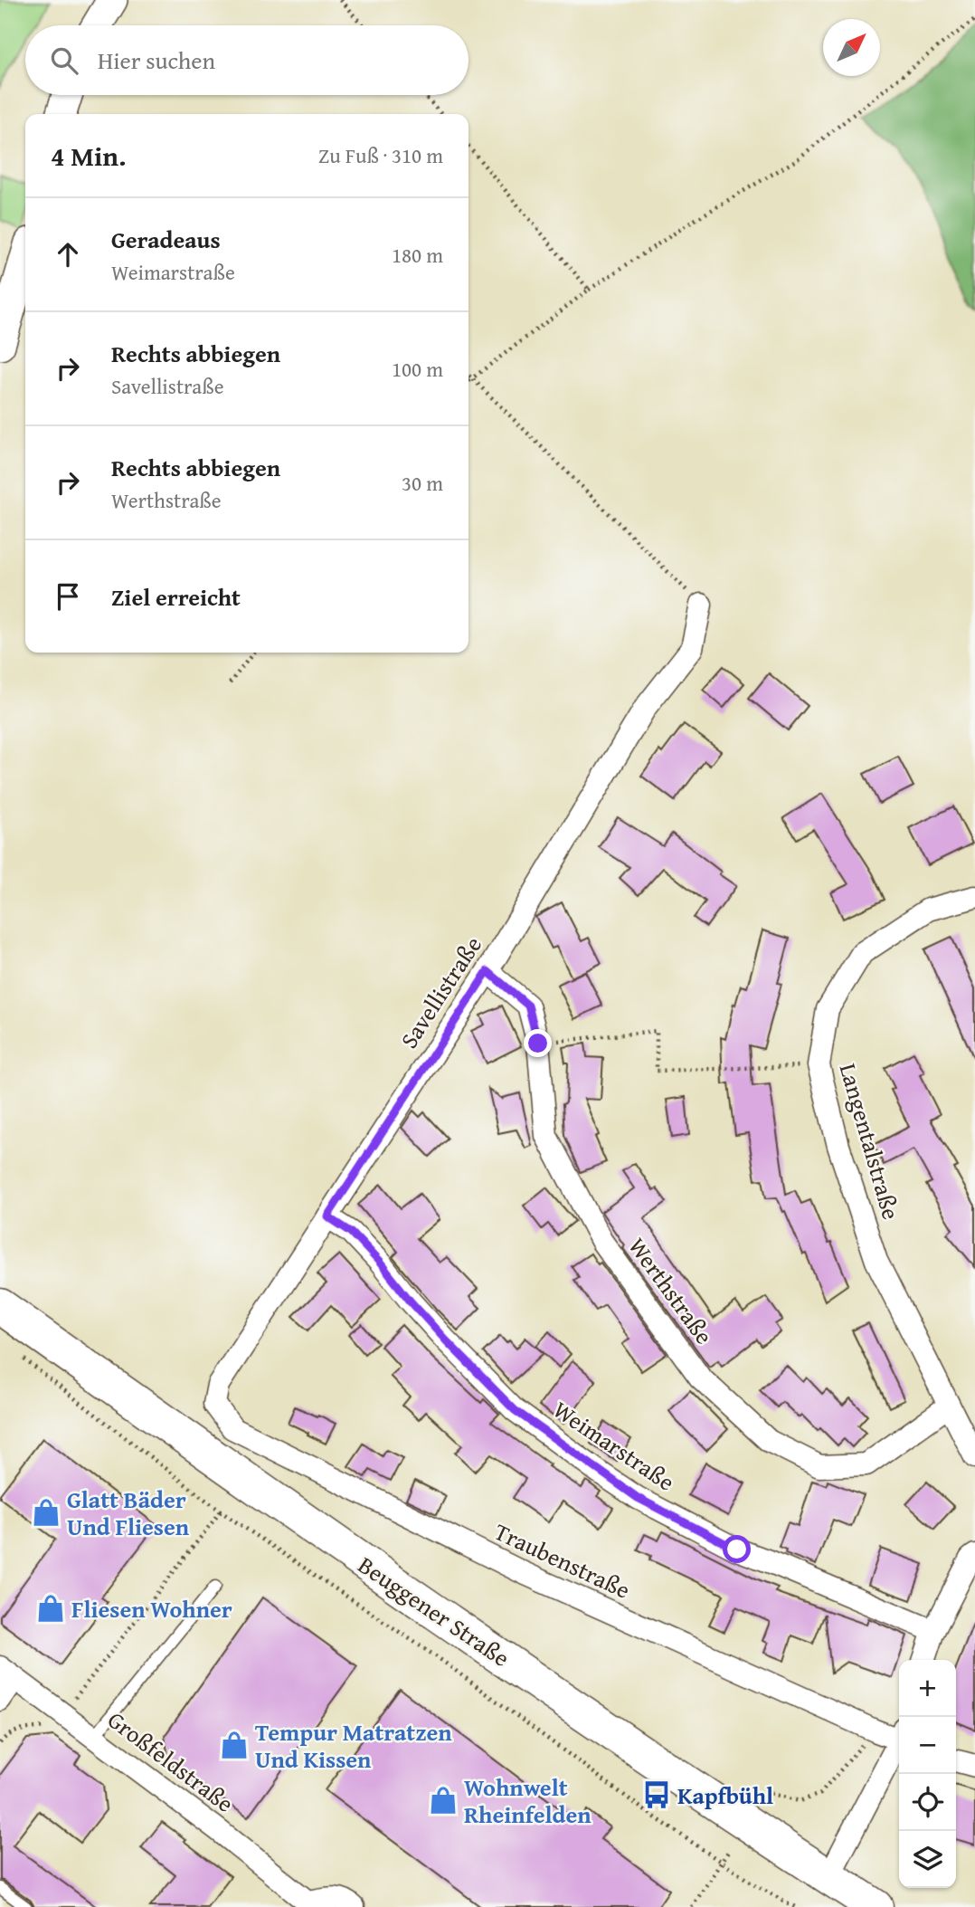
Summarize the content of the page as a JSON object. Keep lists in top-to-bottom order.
{
  "streets": {
    "main road": ["Beuggener Straße"],
    "street": [
      "Savellistraße",
      "Langentalstraße",
      "Werthstraße",
      "Weimarstraße",
      "Traubenstraße",
      "Großfeldstraße"
    ]
  },
  "crossings": [
    ["Savellistraße", "Werthstraße"],
    ["Savellistraße", "Weimarstraße"],
    ["Savellistraße", "Traubenstraße"],
    ["Langentalstraße", "Werthstraße"]
  ],
  "places": {
    "shop": [
      "Glatt Bäder Und Fliesen",
      "Fliesen Wohner",
      "Tempur Matratzen Und Kissen",
      "Wohnwelt Rheinfelden"
    ],
    "bus stop": ["Kapfbühl"]
  },
  "north": "top right",
  "page": {
    "search": "Hier suchen",
    "heading": ["4 Min.", "Zu Fuß · 310 m"],
    "list": [
      ["Geradeaus", "Weimarstraße", "180 m"],
      ["Rechts abbiegen", "Savellistraße", "100 m"],
      ["Rechts abbiegen", "Werthstraße", "30 m"],
      "Ziel erreicht"
    ],
    "map_buttons": ["+", "−"]
  }
}
